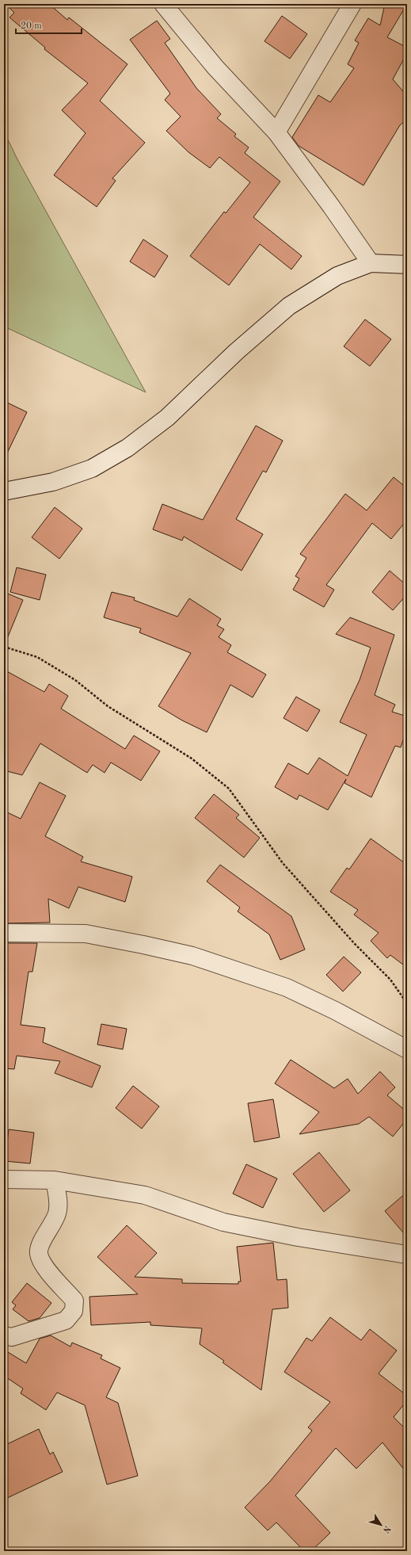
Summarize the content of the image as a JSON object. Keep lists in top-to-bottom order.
{
  "scale_bar": "20 m",
  "north": "bottom right"
}
